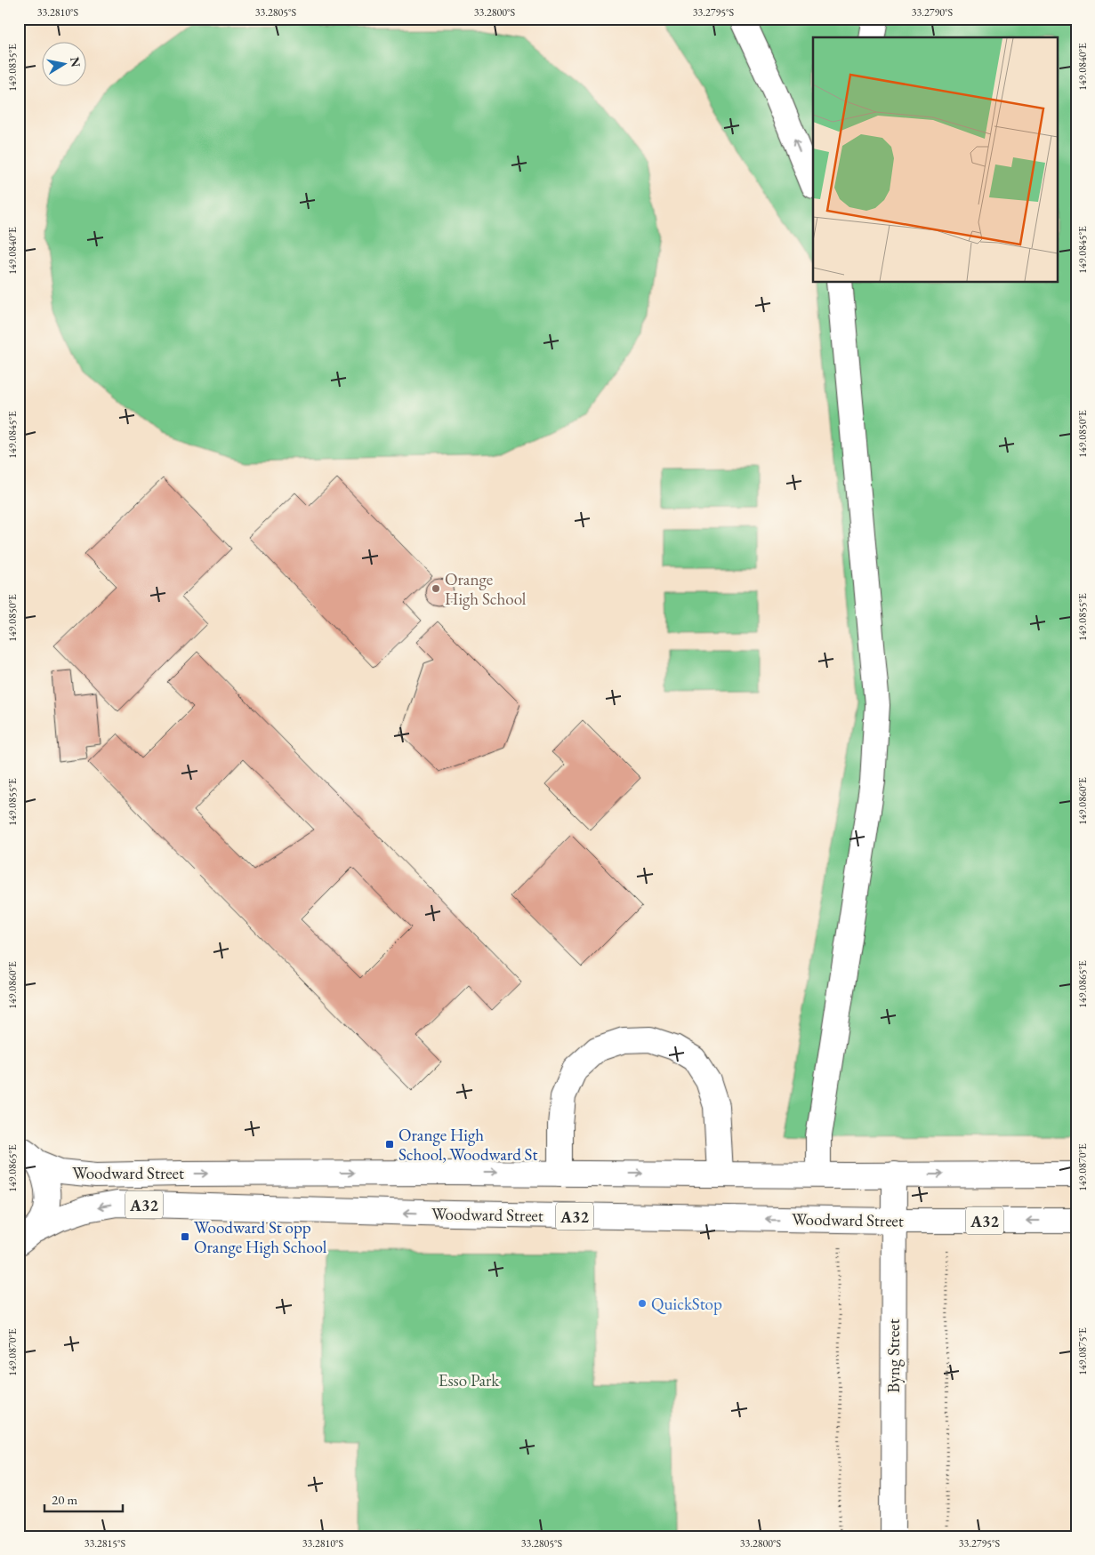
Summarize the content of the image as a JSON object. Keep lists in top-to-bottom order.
{
  "streets": {
    "main road": ["Woodward Street", "A32", "Byng Street"]
  },
  "crossings": [
    ["Woodward Street", "A32"],
    ["Woodward Street", "Byng Street"]
  ],
  "parks": ["Esso Park"],
  "places": {
    "other": ["Orange High School", "QuickStop"],
    "transit": ["Orange High School, Woodward St", "Woodward St opp Orange High School"]
  },
  "scale_bar": "20 m",
  "north": "right",
  "coordinates": [
    "33.2810°S",
    "33.2805°S",
    "33.2800°S",
    "33.2795°S",
    "33.2790°S",
    "149.0840°E",
    "149.0835°E",
    "149.0845°E",
    "149.0850°E",
    "149.0855°E",
    "149.0860°E",
    "149.0865°E",
    "149.0870°E",
    "149.0875°E",
    "33.2815°S"
  ]
}
